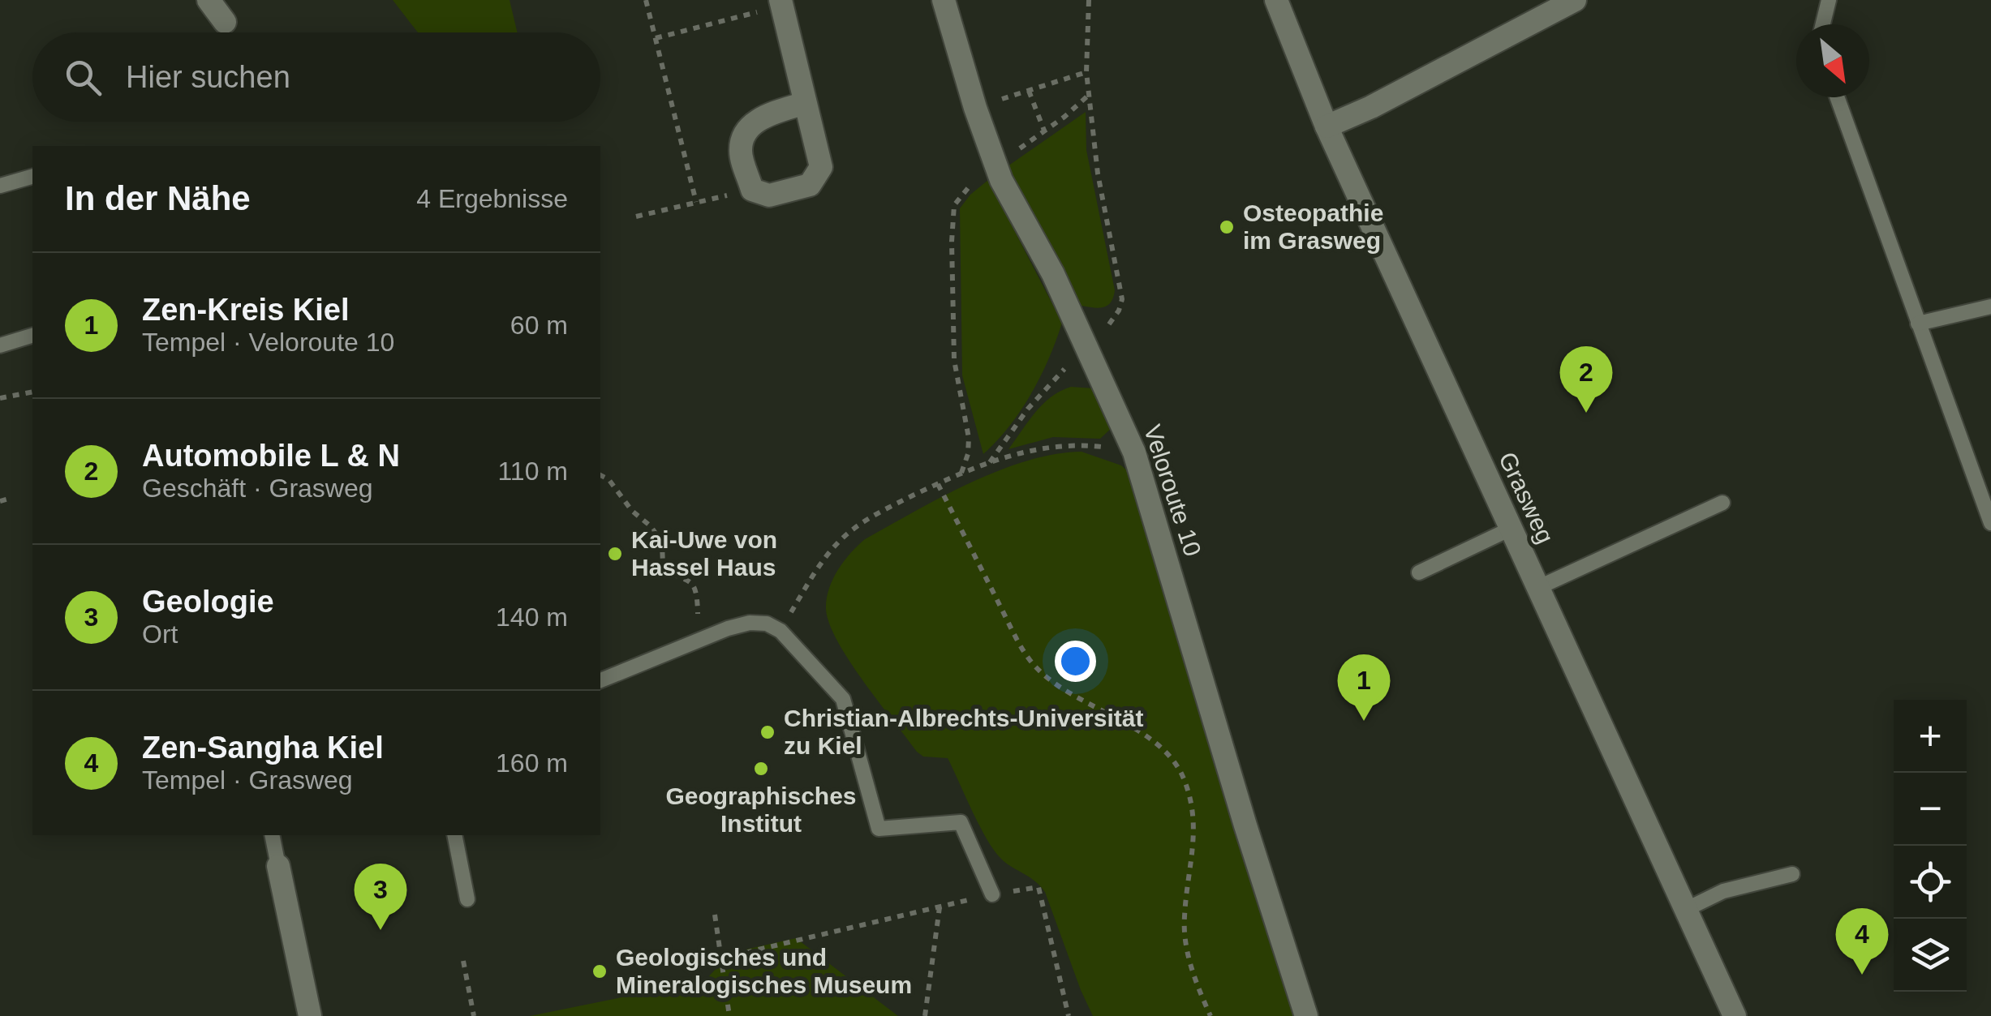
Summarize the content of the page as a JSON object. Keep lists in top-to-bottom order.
{
  "streets": {
    "street": ["Veloroute 10", "Grasweg"]
  },
  "places": [
    "Osteopathie im Grasweg",
    "Kai-Uwe von Hassel Haus",
    "Christian-Albrechts-Universität zu Kiel",
    "Geographisches Institut",
    "Geologisches und Mineralogisches Museum"
  ],
  "north": "bottom right",
  "page": {
    "search": "Hier suchen",
    "heading": ["In der Nähe", "4 Ergebnisse"],
    "list": [
      {
        "mark": "1",
        "name": "Zen-Kreis Kiel",
        "note": "Tempel · Veloroute 10",
        "value": "60 m"
      },
      {
        "mark": "2",
        "name": "Automobile L & N",
        "note": "Geschäft · Grasweg",
        "value": "110 m"
      },
      {
        "mark": "3",
        "name": "Geologie",
        "note": "Ort",
        "value": "140 m"
      },
      {
        "mark": "4",
        "name": "Zen-Sangha Kiel",
        "note": "Tempel · Grasweg",
        "value": "160 m"
      }
    ],
    "pins": [
      "2",
      "1",
      "3",
      "4"
    ],
    "map_buttons": ["+", "−"]
  }
}
